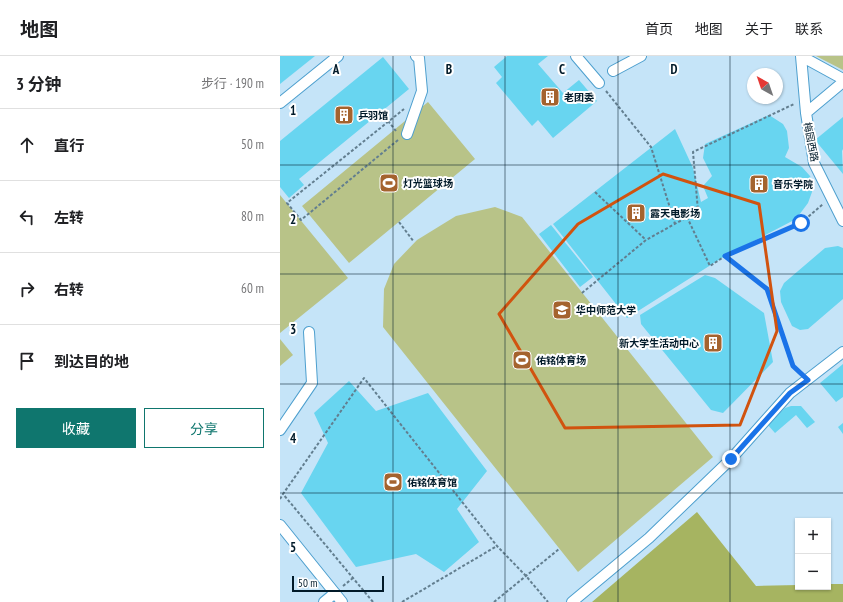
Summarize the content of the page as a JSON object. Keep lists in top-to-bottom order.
{
  "streets": {
    "street": ["梅园西路"]
  },
  "places": {
    "building": [
      "老团委",
      "乒羽馆",
      "音乐学院",
      "露天电影场",
      "新大学生活动中心"
    ],
    "sports": ["灯光篮球场", "佑铭体育场", "佑铭体育馆"],
    "school or university": ["华中师范大学"]
  },
  "scale_bar": "50 m",
  "north": "top left",
  "page": {
    "header": "地图",
    "nav": [
      "首页",
      "地图",
      "关于",
      "联系"
    ],
    "heading": ["3 分钟", "步行 · 190 m"],
    "list": [
      ["直行", "50 m"],
      ["左转", "80 m"],
      ["右转", "60 m"],
      "到达目的地"
    ],
    "buttons": ["收藏", "分享"],
    "map_buttons": ["+", "−"],
    "scale": "50 m"
  },
  "grid": {
    "columns": [
      "A",
      "B",
      "C",
      "D"
    ],
    "rows": [
      "1",
      "2",
      "3",
      "4",
      "5"
    ]
  }
}
